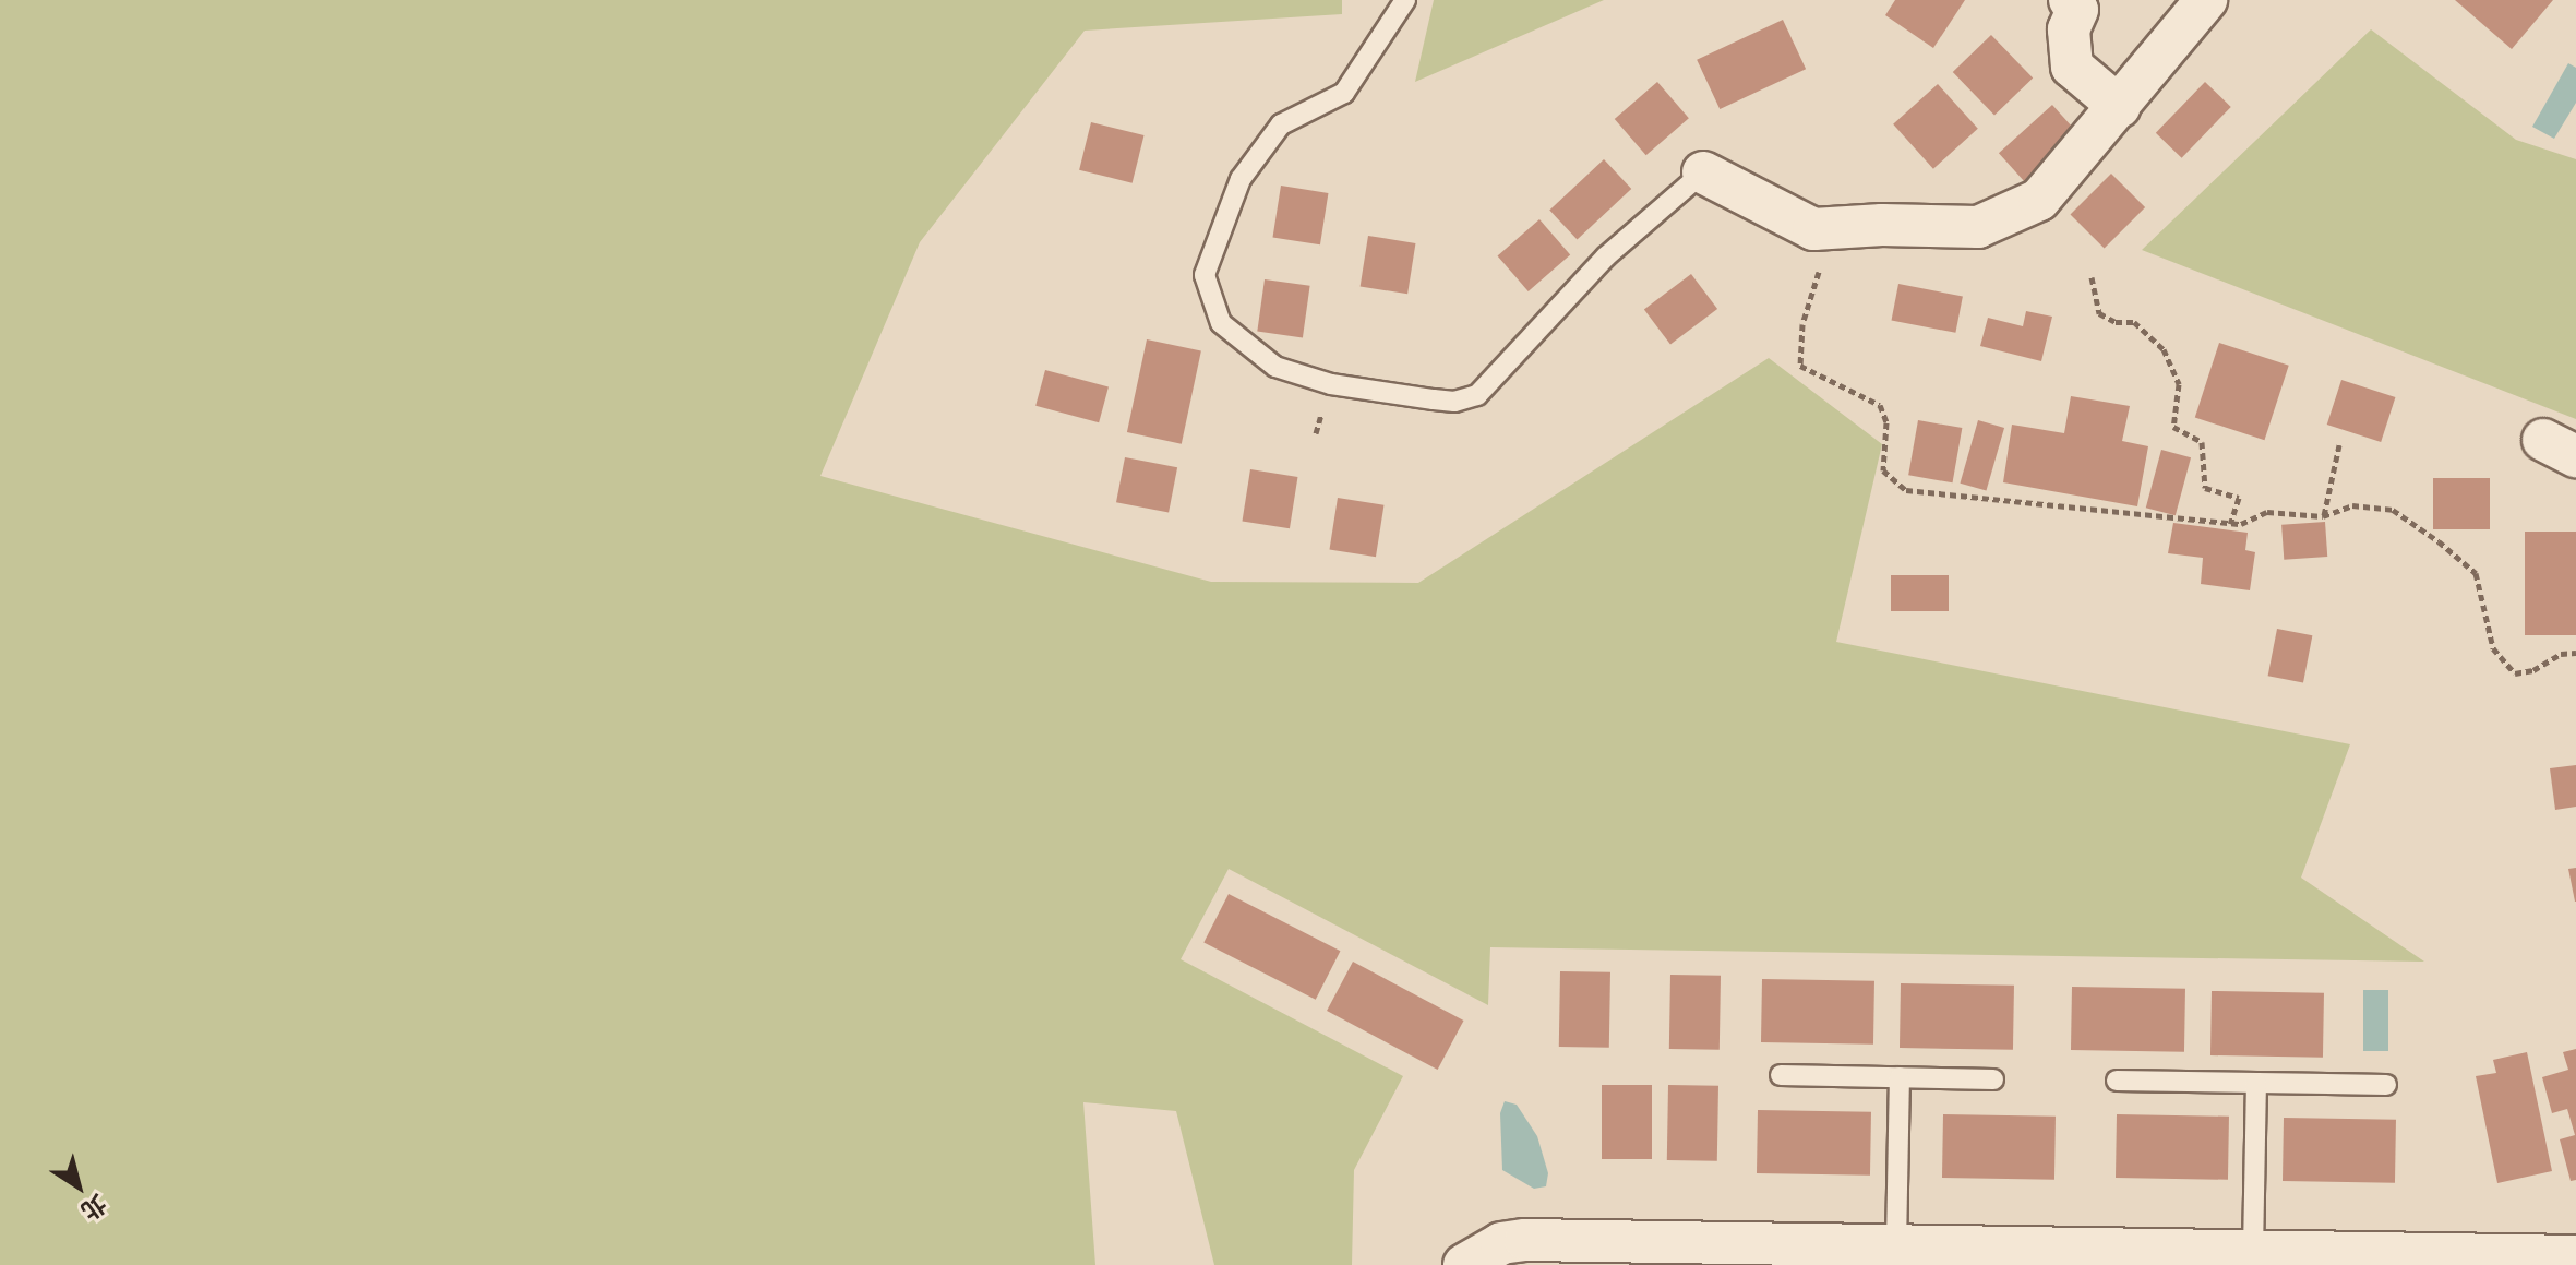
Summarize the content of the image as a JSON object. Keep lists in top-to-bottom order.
{
  "north": "bottom right"
}
